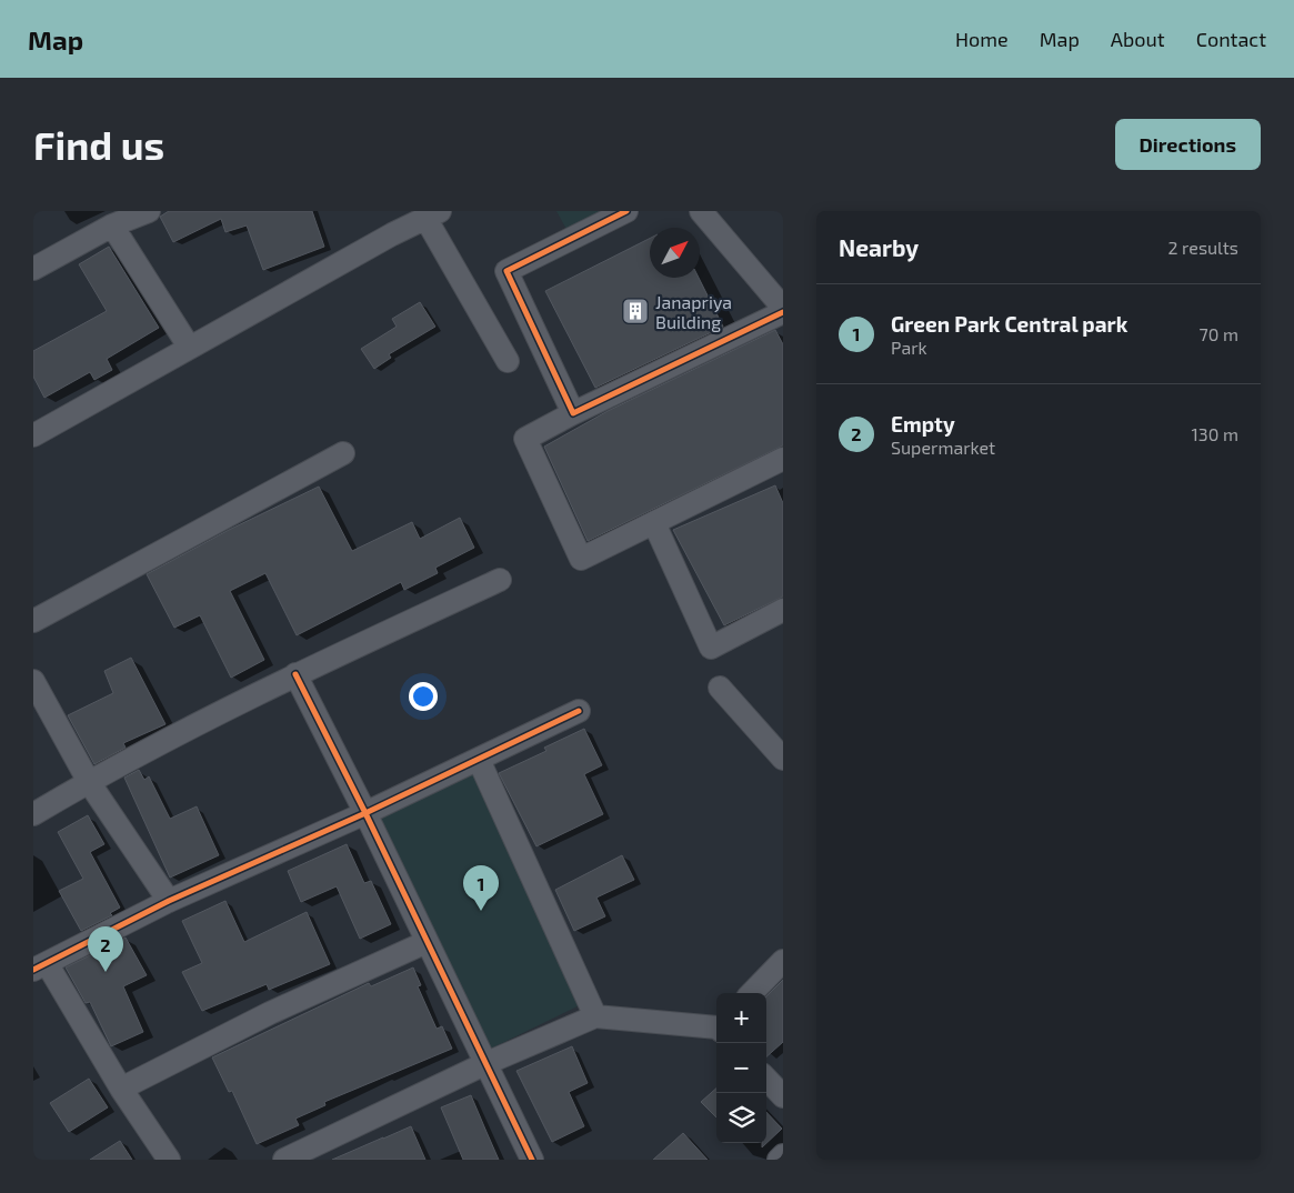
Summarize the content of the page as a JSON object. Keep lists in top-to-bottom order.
{
  "places": {
    "building": ["Janapriya Building"]
  },
  "north": "top right",
  "page": {
    "header": "Map",
    "nav": [
      "Home",
      "Map",
      "About",
      "Contact"
    ],
    "buttons": "Directions",
    "title": "Find us",
    "heading": ["Nearby", "2 results"],
    "list": [
      {
        "mark": "1",
        "name": "Green Park Central park",
        "note": "Park",
        "value": "70 m"
      },
      {
        "mark": "2",
        "name": "Empty",
        "note": "Supermarket",
        "value": "130 m"
      }
    ],
    "pins": ["1", "2"],
    "map_buttons": ["+", "−"]
  }
}
